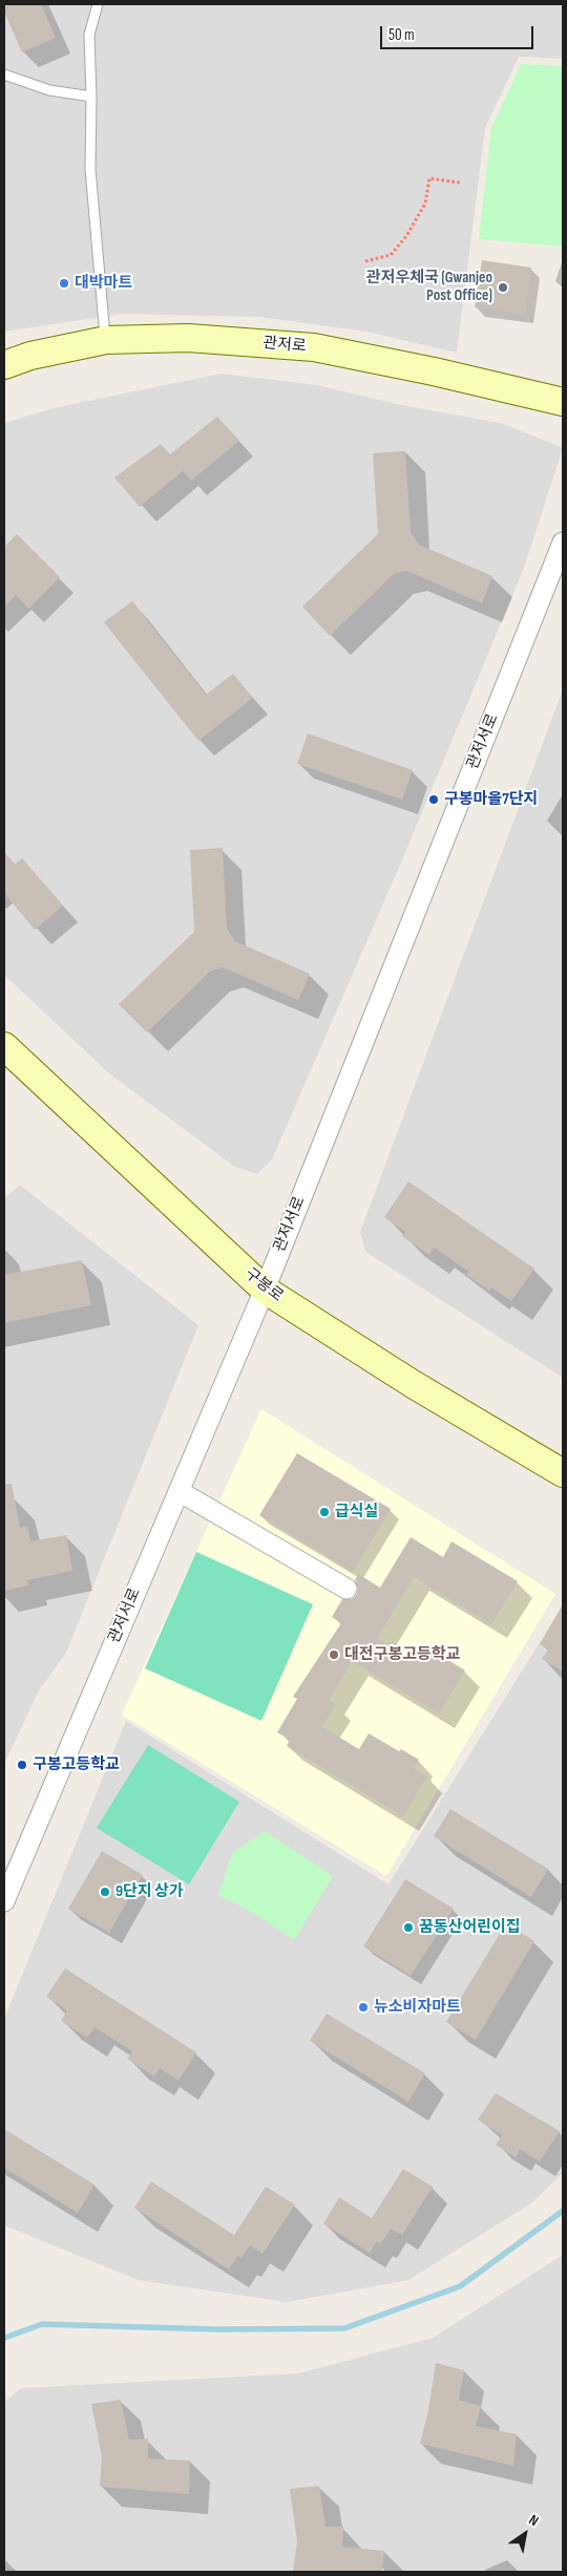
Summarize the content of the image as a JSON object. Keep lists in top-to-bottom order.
{
  "streets": {
    "street": ["관저로", "관저서로", "구봉로"]
  },
  "crossings": [
    ["관저서로", "구봉로"]
  ],
  "places": [
    "대박마트",
    "관저우체국 (Gwanjeo Post Office)",
    "구봉마을7단지",
    "급식실",
    "대전구봉고등학교",
    "구봉고등학교",
    "9단지 상가",
    "꿈동산어린이집",
    "뉴소비자마트"
  ],
  "scale_bar": "50 m",
  "north": "top right"
}
